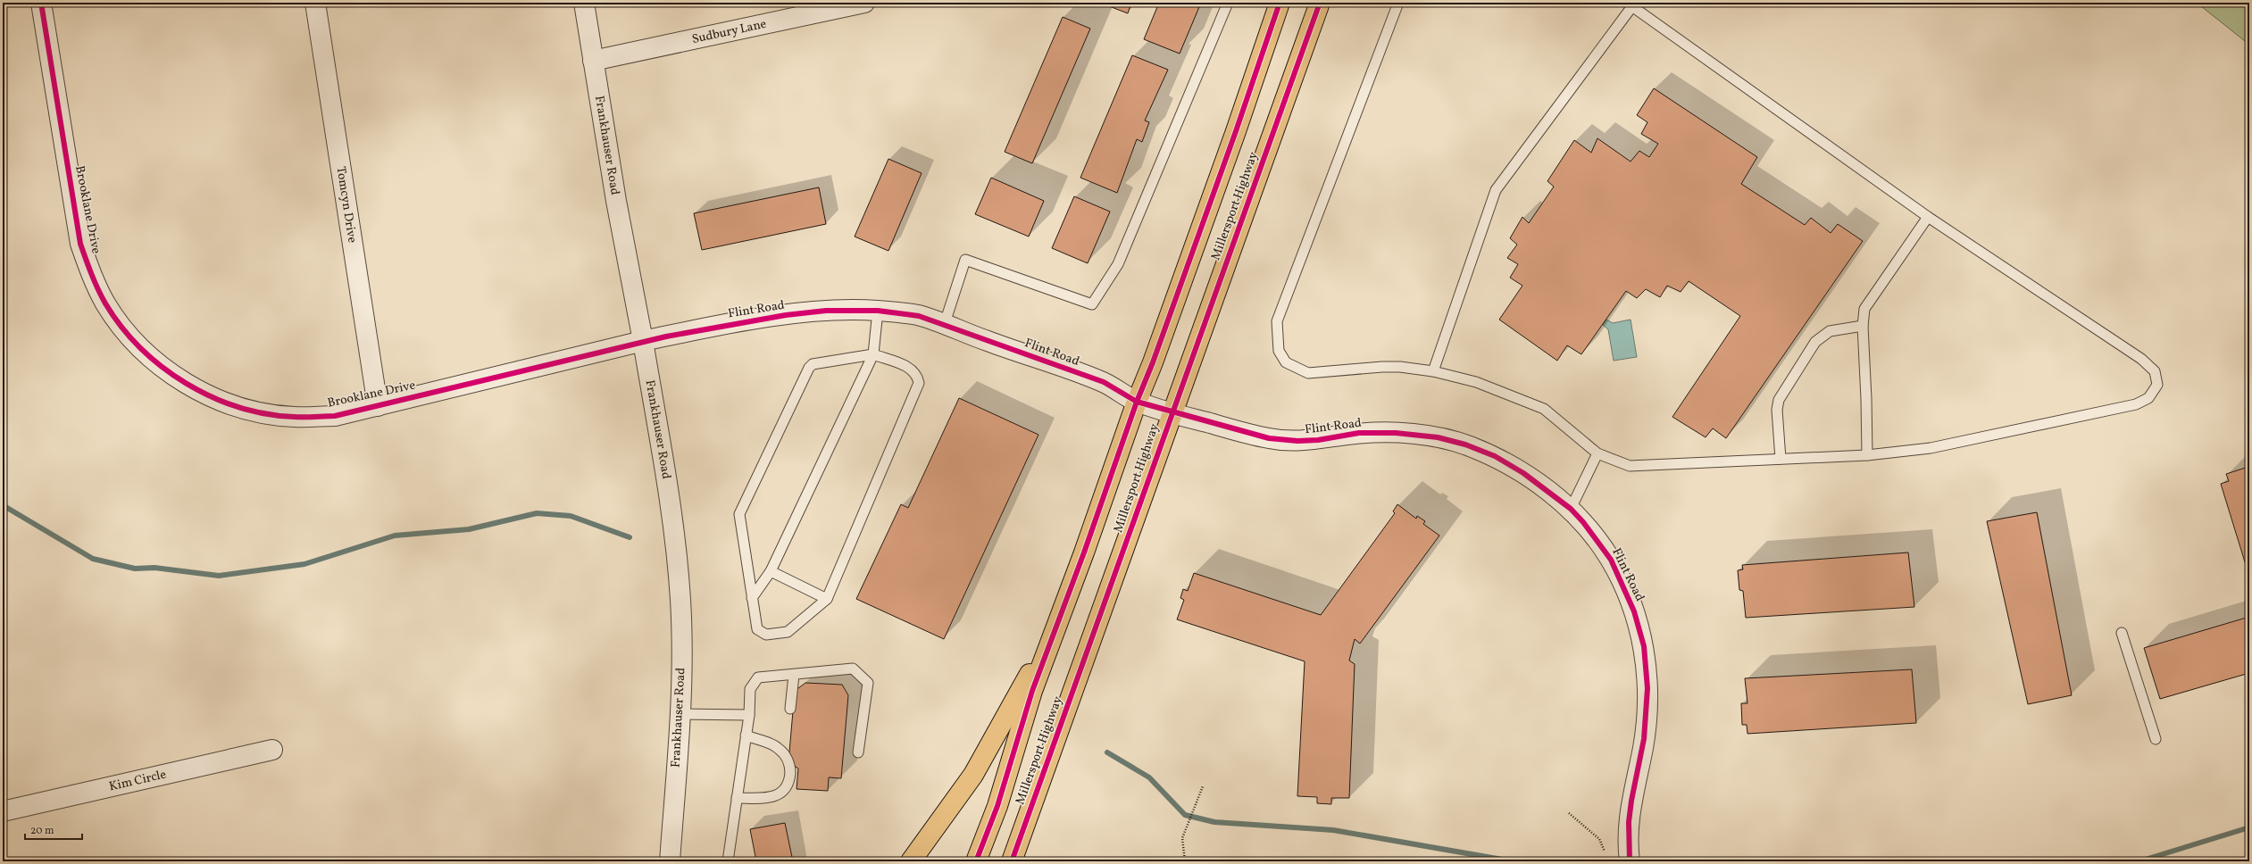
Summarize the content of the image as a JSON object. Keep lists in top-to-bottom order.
{
  "streets": {
    "main road": ["Millersport Highway"],
    "street": [
      "Sudbury Lane",
      "Frankhauser Road",
      "Tomcyn Drive",
      "Brooklane Drive",
      "Flint Road",
      "Kim Circle"
    ]
  },
  "crossings": [
    ["Sudbury Lane", "Frankhauser Road"],
    ["Frankhauser Road", "Brooklane Drive"],
    ["Frankhauser Road", "Flint Road"],
    ["Tomcyn Drive", "Brooklane Drive"],
    ["Millersport Highway", "Flint Road"],
    ["Brooklane Drive", "Flint Road"]
  ],
  "scale_bar": "20 m"
}
